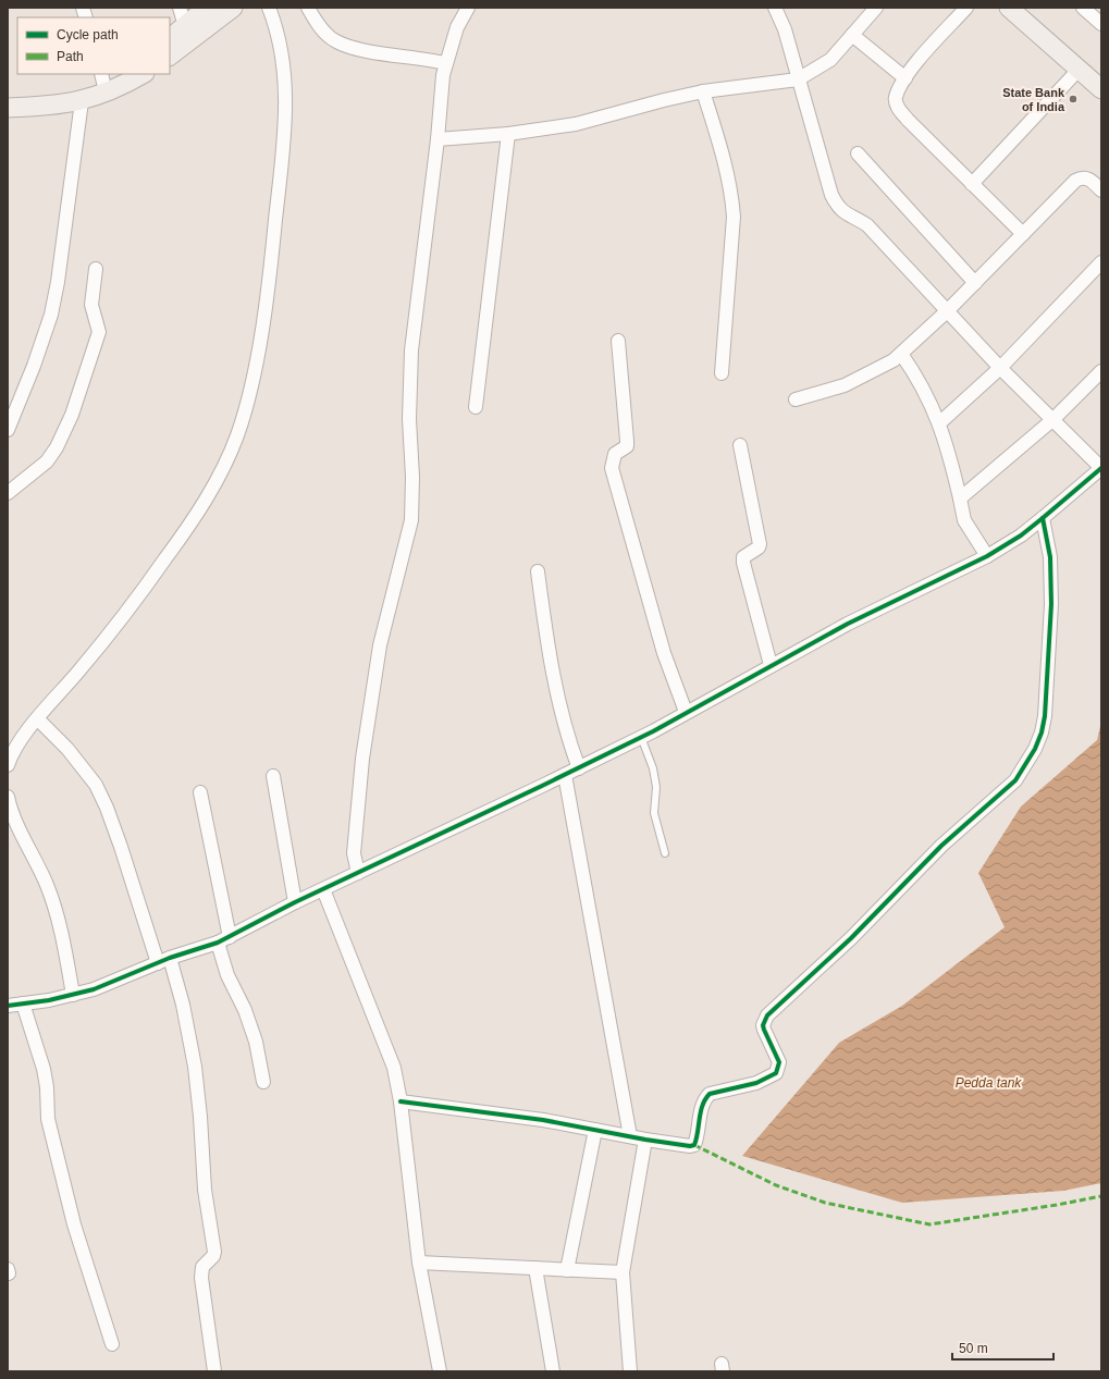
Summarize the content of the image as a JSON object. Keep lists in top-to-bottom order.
{
  "water": ["Pedda tank"],
  "places": ["State Bank of India"],
  "legend": ["Cycle path", "Path"],
  "scale_bar": "50 m"
}
